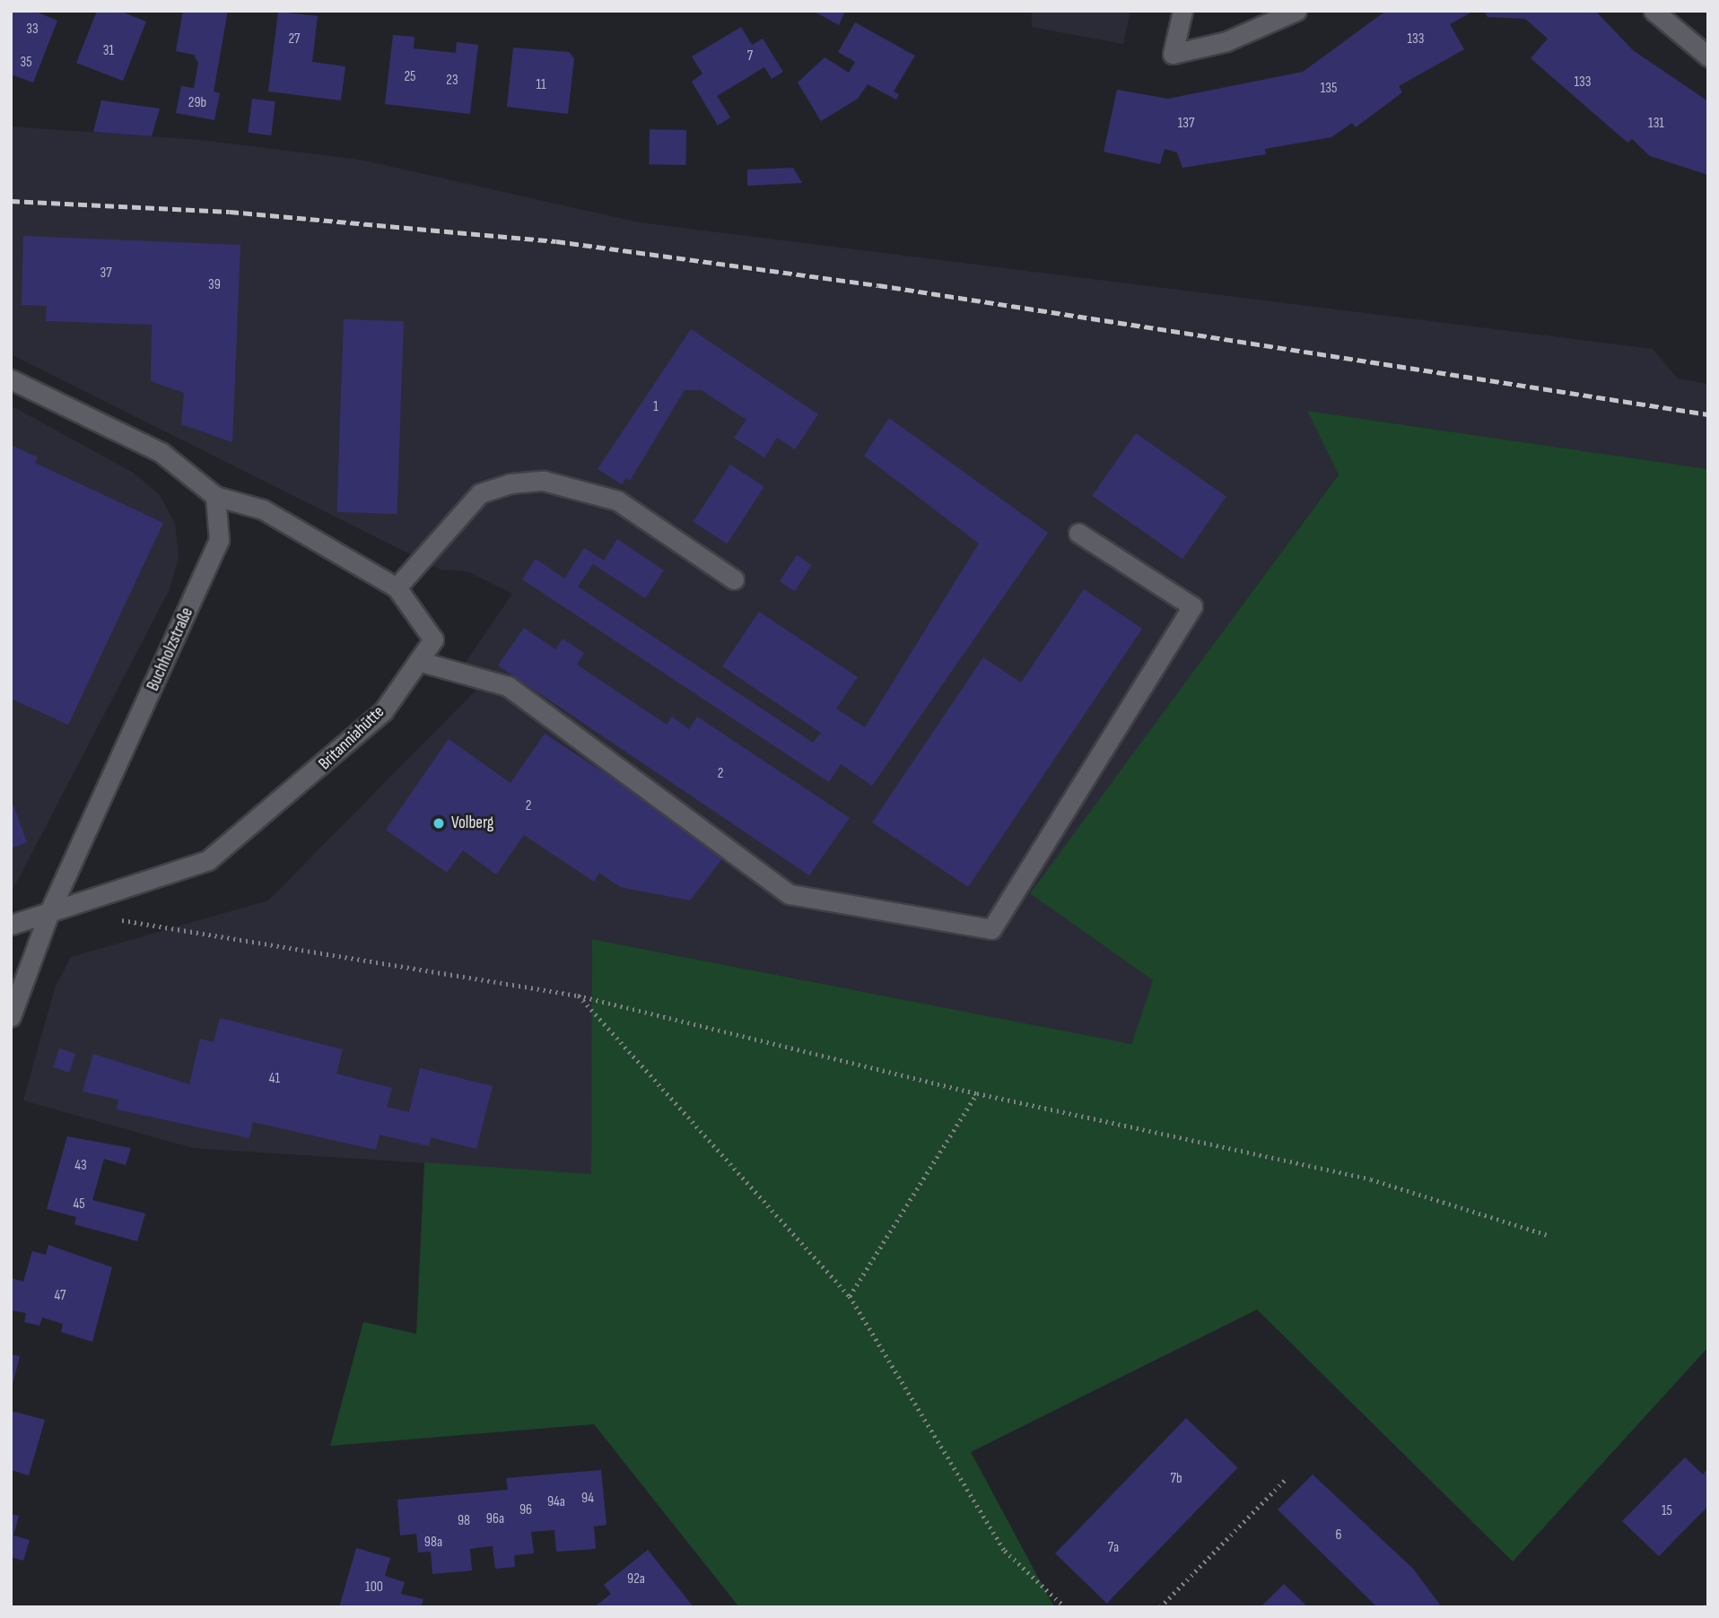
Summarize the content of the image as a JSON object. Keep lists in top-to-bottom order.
{
  "streets": {
    "street": ["Buchholzstraße", "Britanniahütte"]
  },
  "crossings": [
    ["Buchholzstraße", "Britanniahütte"]
  ],
  "places": ["Volberg"],
  "house_numbers": [
    "33",
    "27",
    "133",
    "31",
    "7",
    "35",
    "25",
    "23",
    "133",
    "11",
    "135",
    "29b",
    "137",
    "131",
    "37",
    "39",
    "1",
    "2",
    "2",
    "41",
    "43",
    "45",
    "47",
    "7b",
    "94",
    "94a",
    "96",
    "15",
    "96a",
    "98",
    "6",
    "98a",
    "7a",
    "92a",
    "100"
  ]
}
